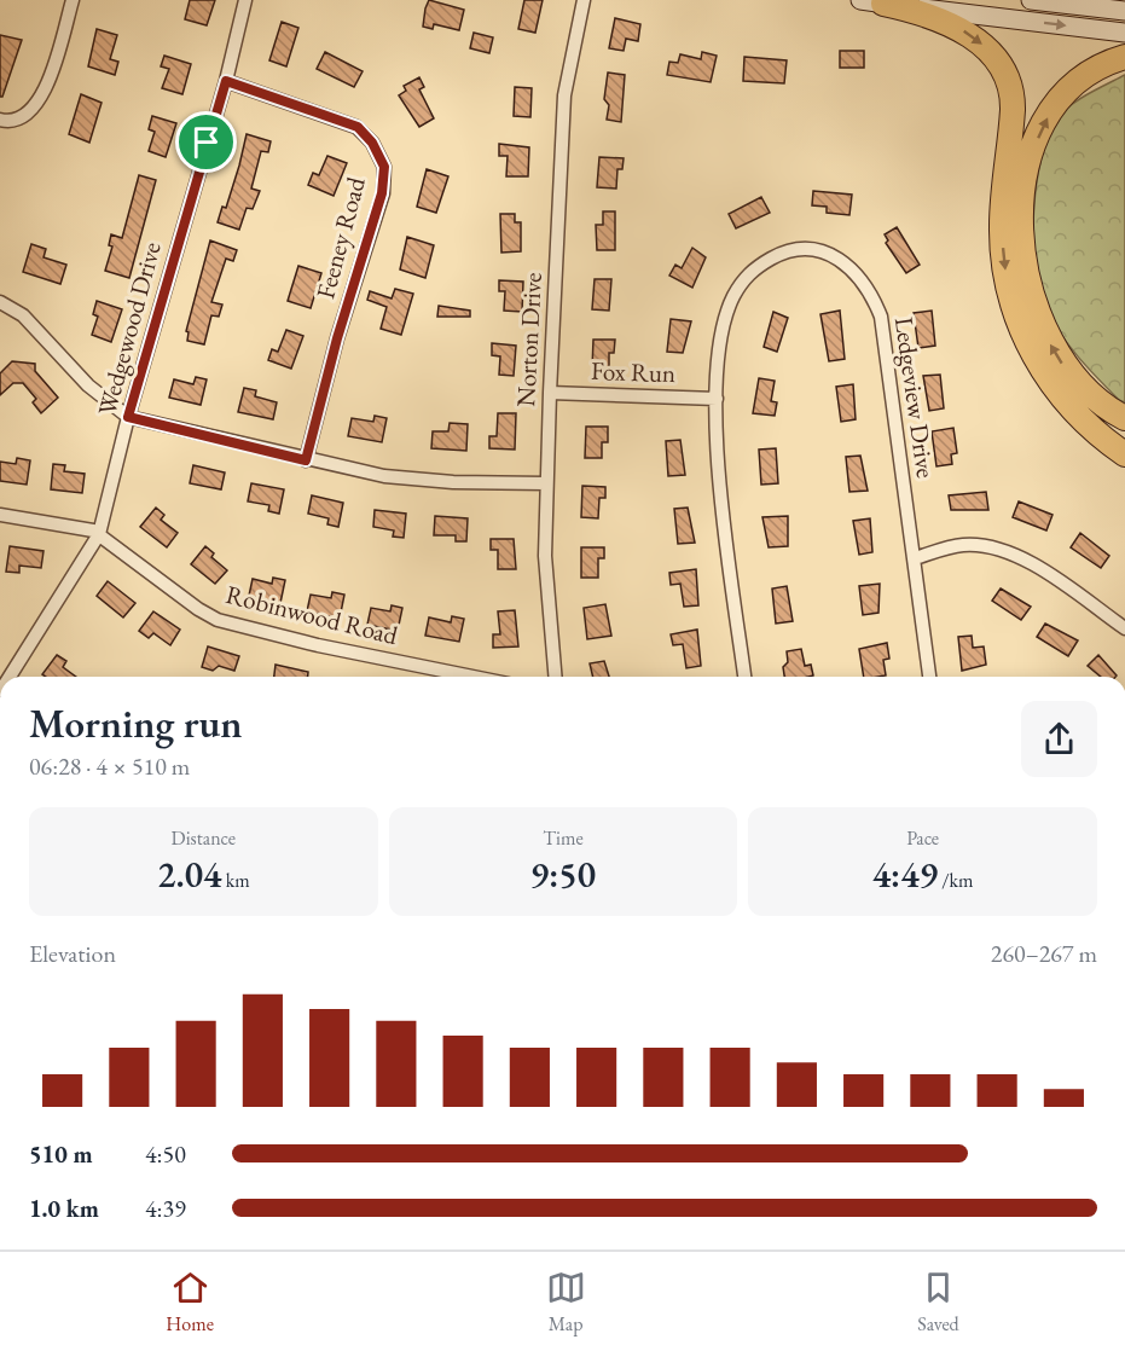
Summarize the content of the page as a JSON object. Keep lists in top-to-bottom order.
{
  "streets": {
    "street": [
      "Feeney Road",
      "Wedgewood Drive",
      "Norton Drive",
      "Fox Run",
      "Ledgeview Drive",
      "Robinwood Road"
    ]
  },
  "crossings": [
    ["Feeney Road", "Wedgewood Drive"],
    ["Wedgewood Drive", "Robinwood Road"],
    ["Norton Drive", "Fox Run"],
    ["Fox Run", "Ledgeview Drive"]
  ],
  "page": {
    "heading": ["Morning run", "06:28 · 4 × 510 m"],
    "stats": [
      ["Distance", "2.04 km"],
      ["Time", "9:50"],
      ["Pace", "4:49 /km"]
    ],
    "chart": ["Elevation", "260–267 m"],
    "list": [
      {
        "name": "510 m",
        "note": "4:50"
      },
      {
        "name": "1.0 km",
        "note": "4:39"
      }
    ],
    "tabs": ["Home", "Map", "Saved"]
  }
}
